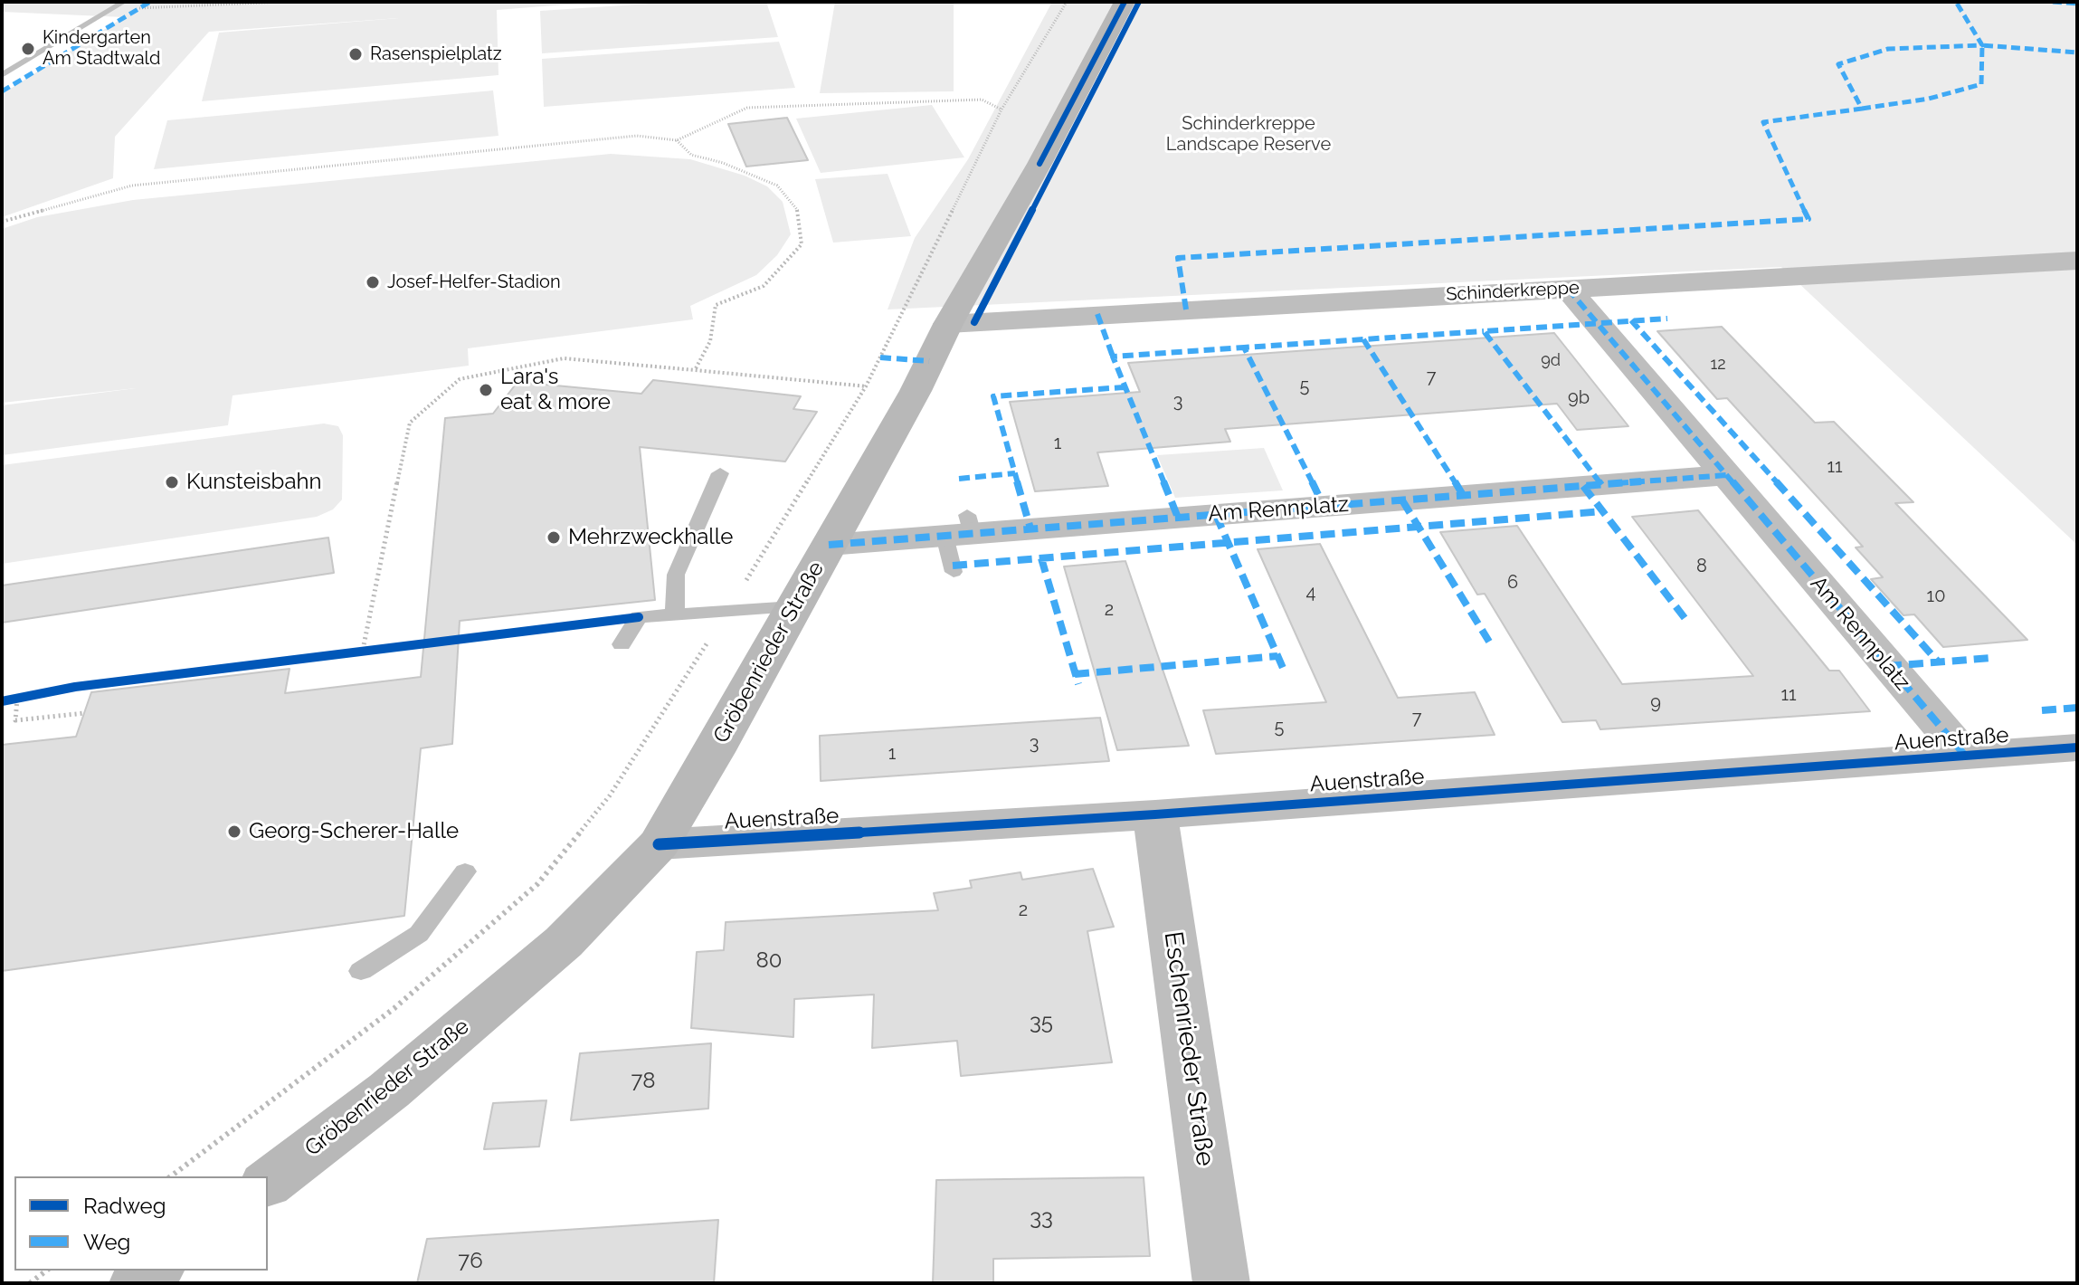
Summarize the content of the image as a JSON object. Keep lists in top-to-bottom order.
{
  "streets": {
    "street": [
      "Schinderkreppe",
      "Am Rennplatz",
      "Gröbenrieder Straße",
      "Auenstraße",
      "Eschenrieder Straße"
    ]
  },
  "crossings": [
    ["Schinderkreppe", "Am Rennplatz"],
    ["Schinderkreppe", "Gröbenrieder Straße"],
    ["Am Rennplatz", "Gröbenrieder Straße"],
    ["Am Rennplatz", "Auenstraße"],
    ["Gröbenrieder Straße", "Auenstraße"],
    ["Auenstraße", "Eschenrieder Straße"]
  ],
  "parks": ["Schinderkreppe Landscape Reserve"],
  "places": [
    "Kindergarten Am Stadtwald",
    "Rasenspielplatz",
    "Josef-Helfer-Stadion",
    "Lara's eat & more",
    "Kunsteisbahn",
    "Mehrzweckhalle",
    "Georg-Scherer-Halle"
  ],
  "house_numbers": [
    "9d",
    "12",
    "7",
    "5",
    "9b",
    "3",
    "1",
    "11",
    "8",
    "6",
    "4",
    "10",
    "2",
    "11",
    "9",
    "7",
    "5",
    "3",
    "1",
    "2",
    "80",
    "35",
    "78",
    "33",
    "76"
  ],
  "legend": ["Radweg", "Weg"]
}
